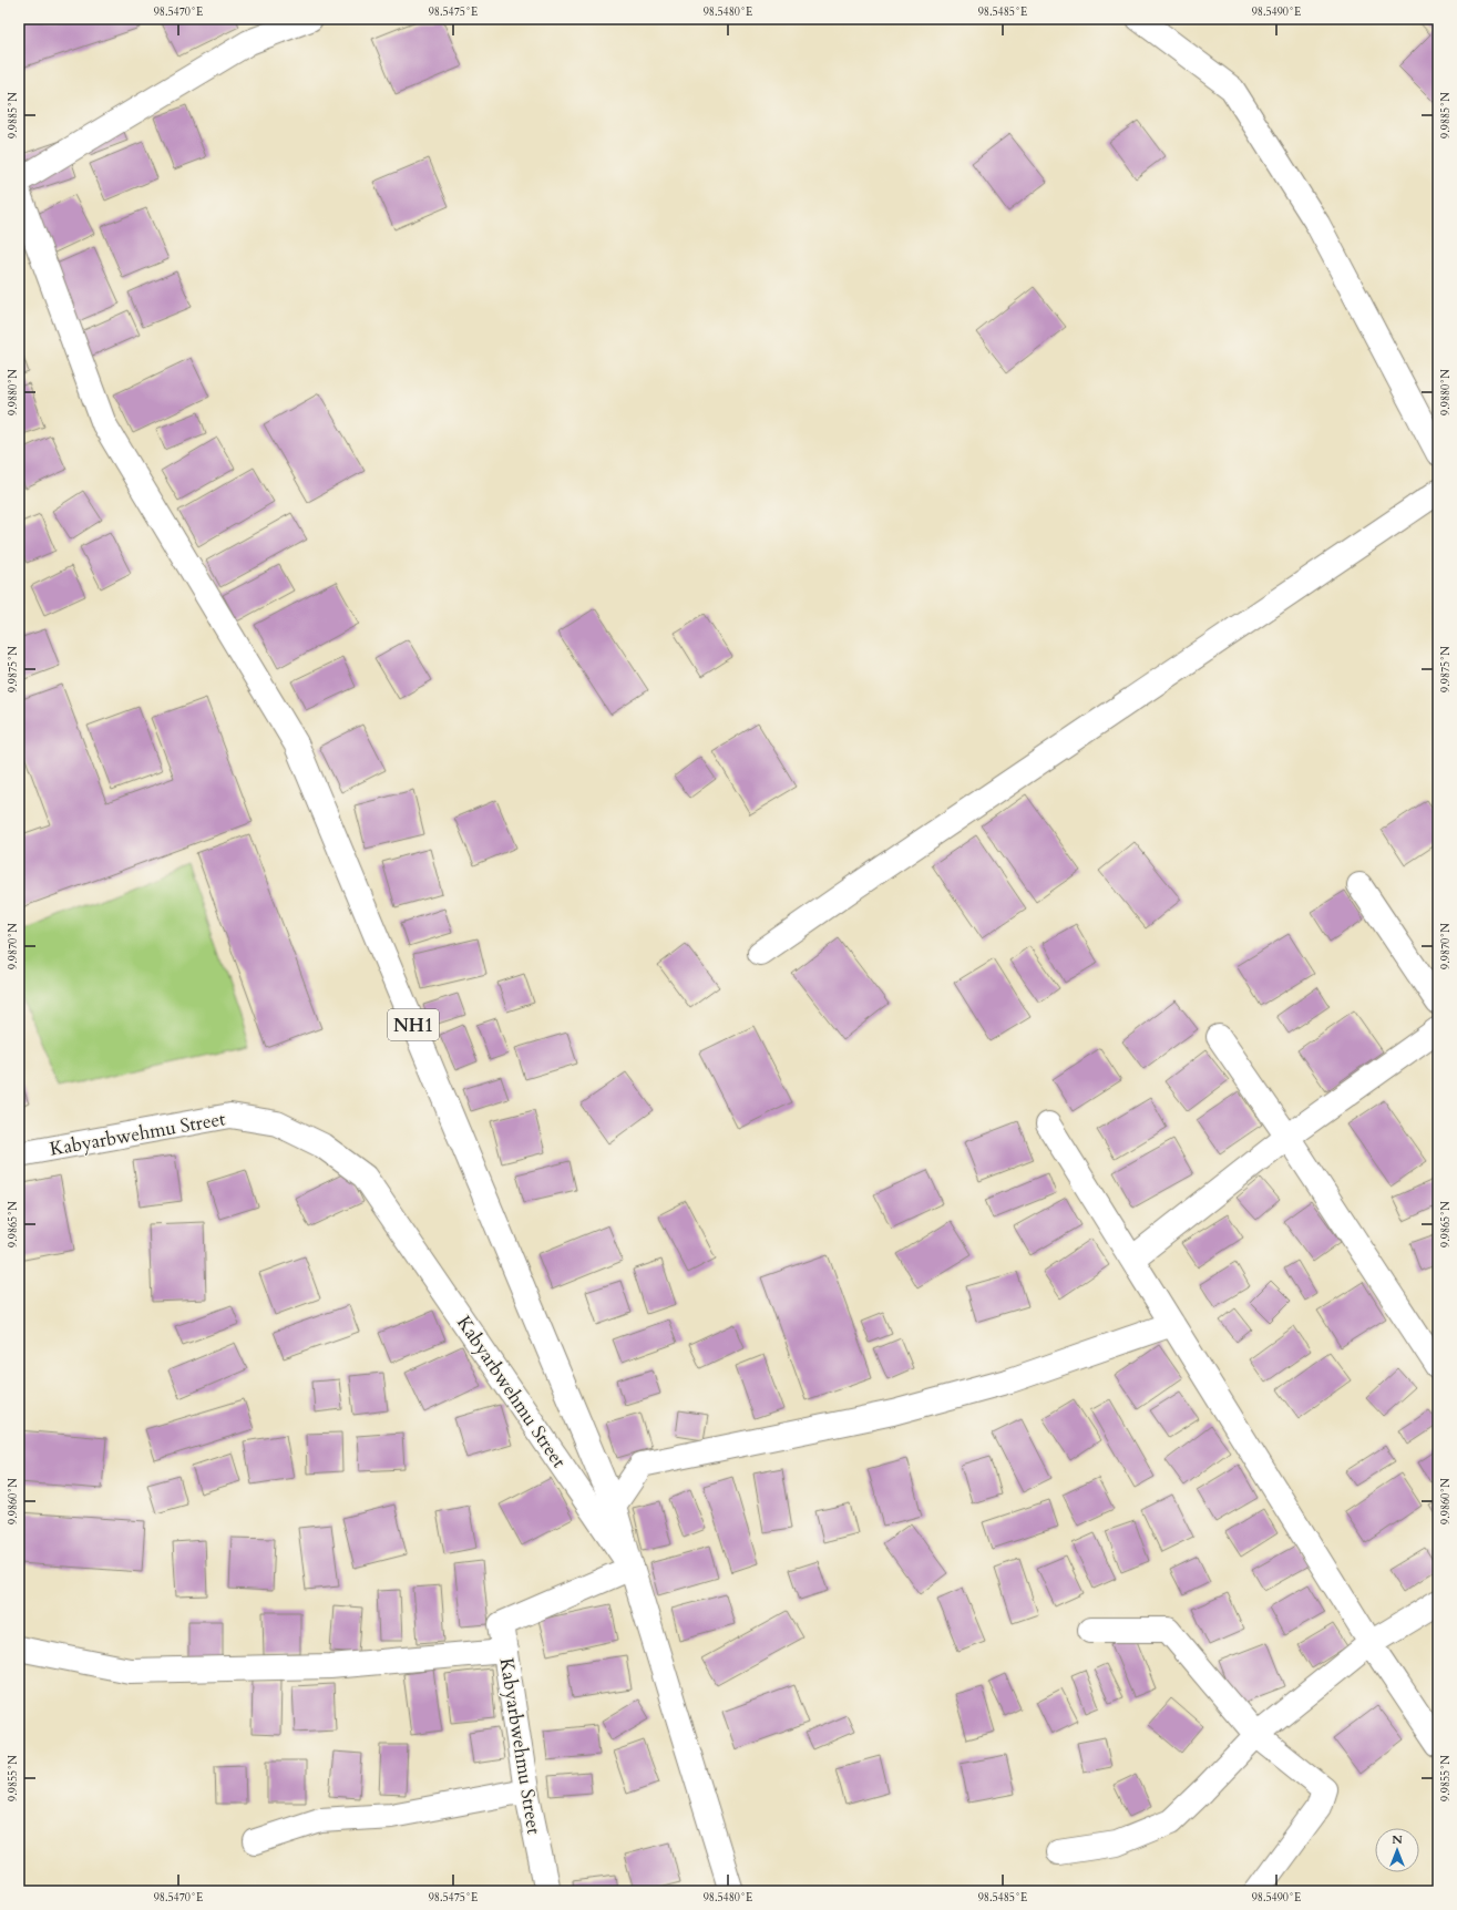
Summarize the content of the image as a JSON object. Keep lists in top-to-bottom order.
{
  "streets": {
    "main road": ["NH1", "Kabyarbwehmu Street"]
  },
  "crossings": [
    ["NH1", "Kabyarbwehmu Street"]
  ],
  "north": "top",
  "coordinates": [
    "98.5470°E",
    "98.5475°E",
    "98.5480°E",
    "98.5485°E",
    "98.5490°E",
    "9.9885°N",
    "9.9880°N",
    "9.9875°N",
    "9.9870°N",
    "9.9865°N",
    "9.9860°N",
    "9.9855°N"
  ]
}
